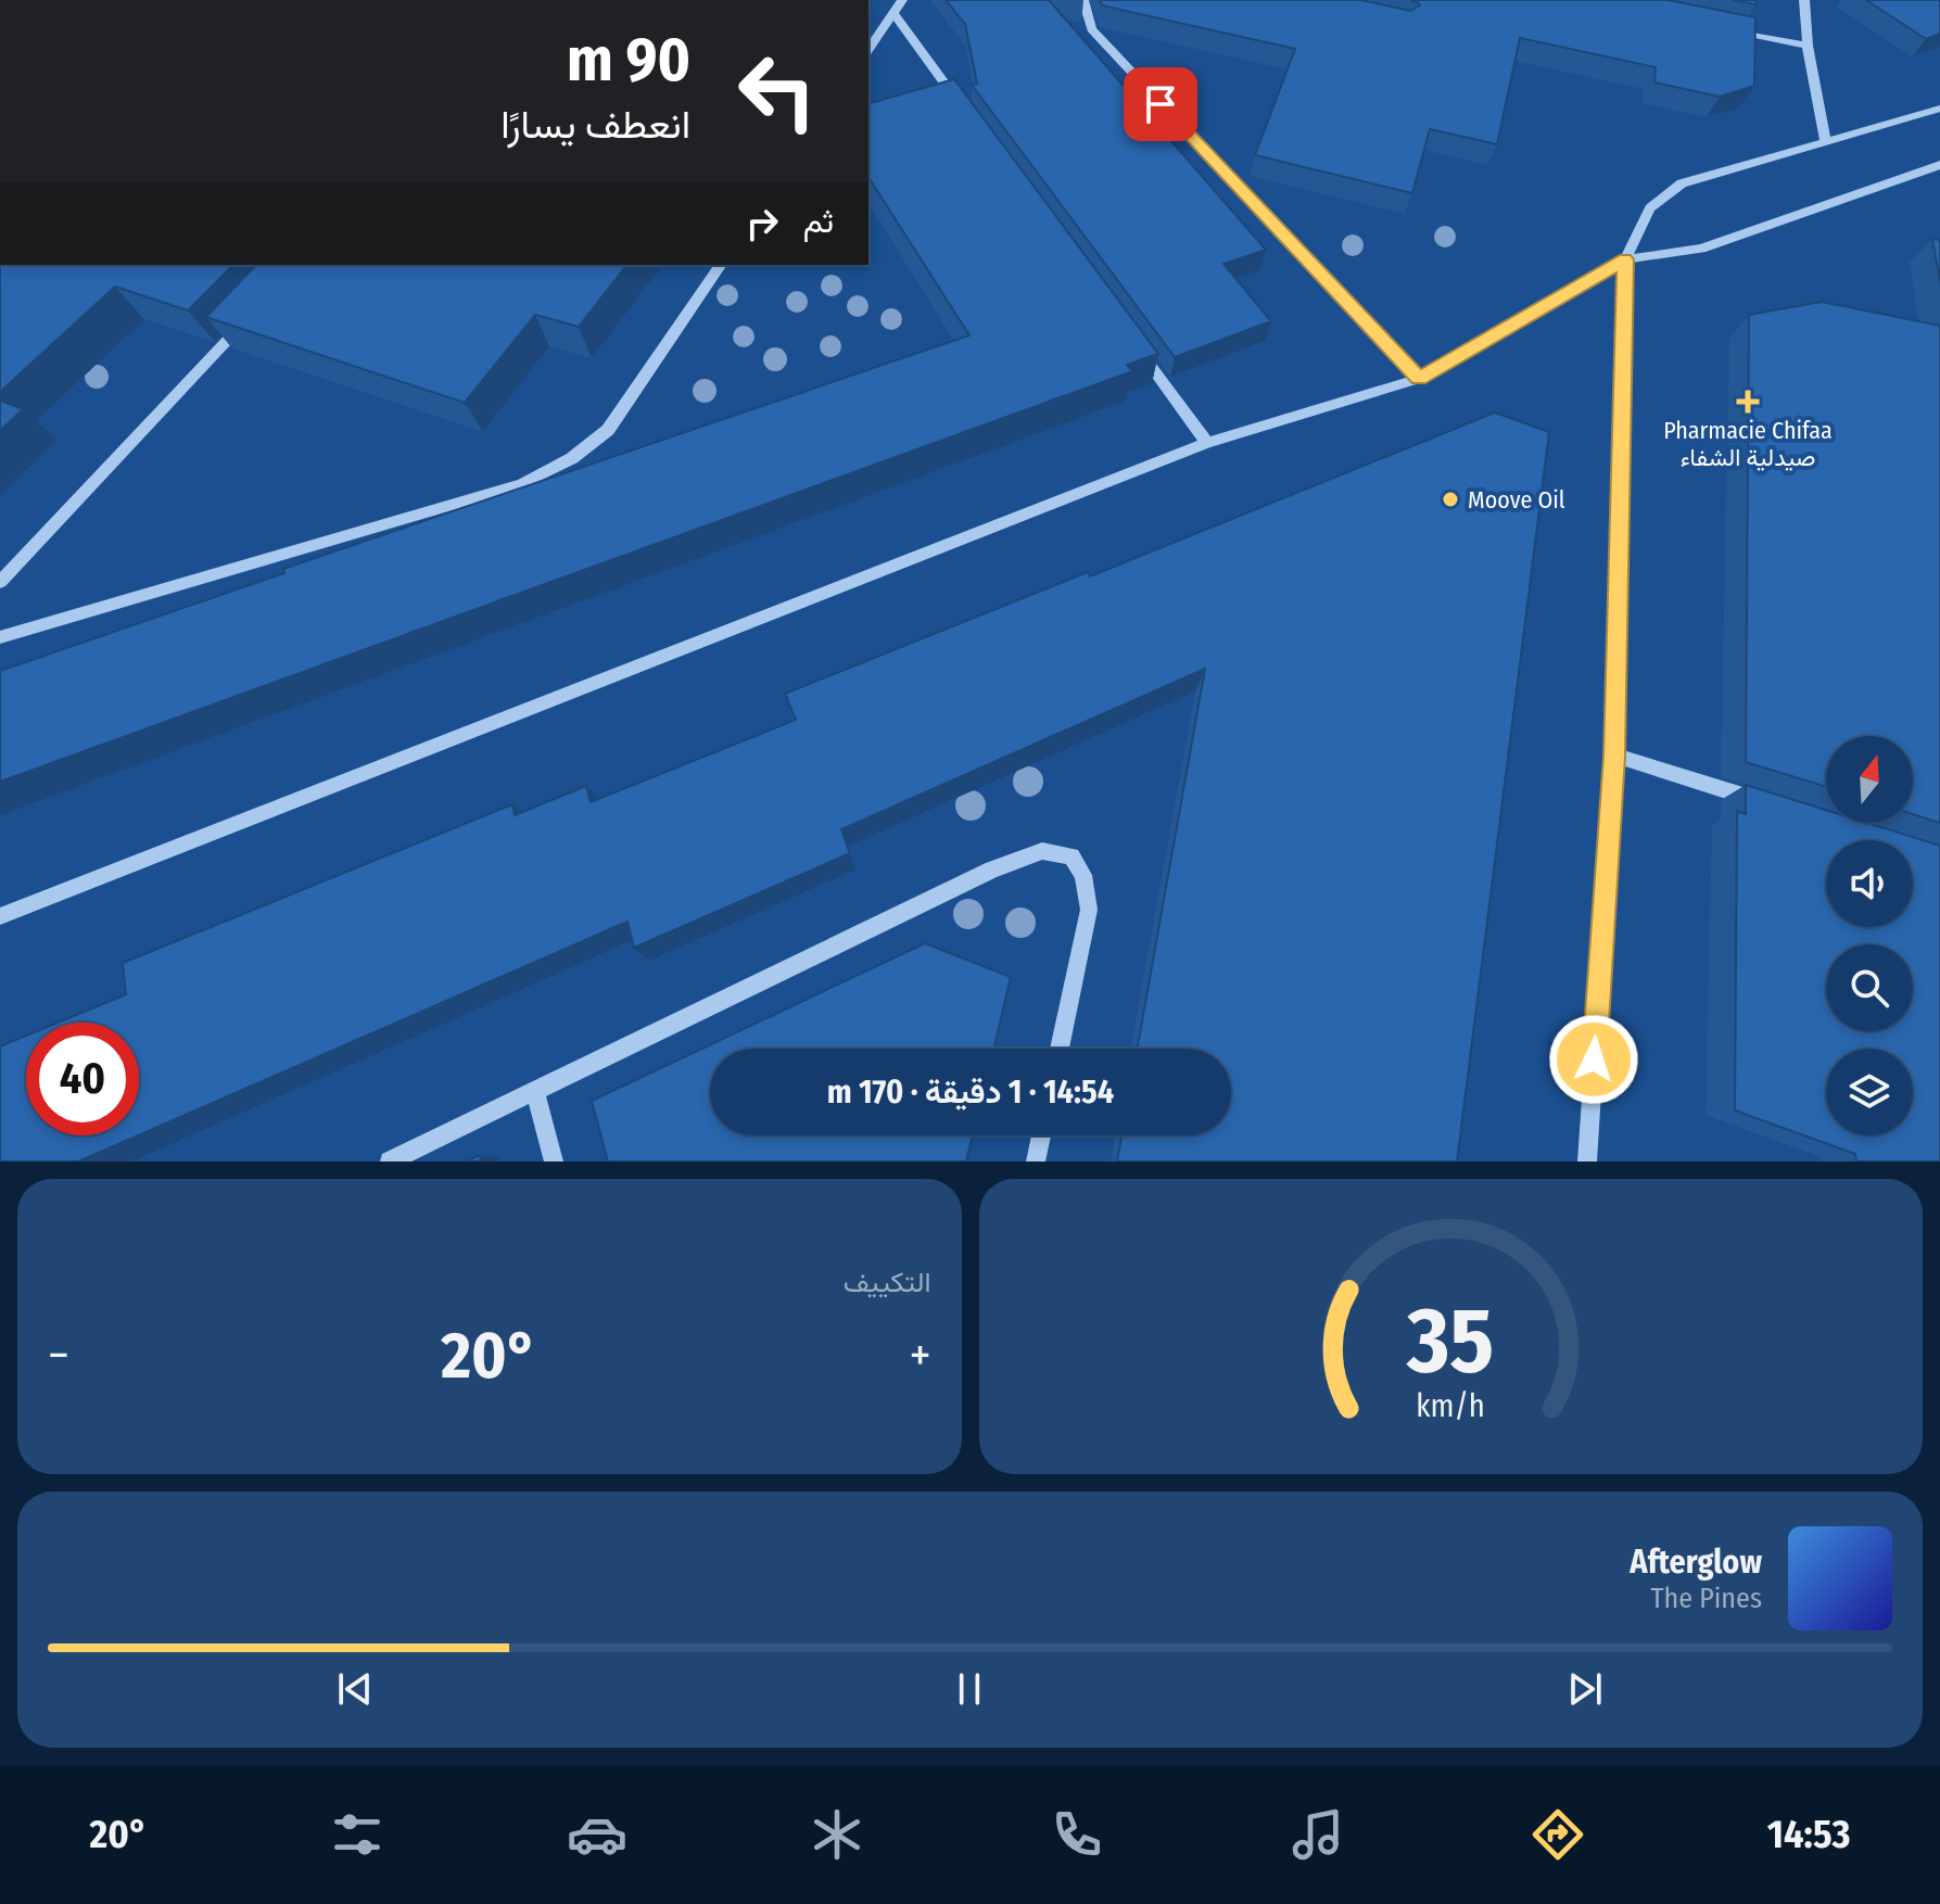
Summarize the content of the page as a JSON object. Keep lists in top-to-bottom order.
{
  "places": {
    "health": ["Pharmacie Chifaa صيدلية الشفاء"],
    "other": ["Moove Oil"]
  },
  "north": "top",
  "page": {
    "turn": ["90 m", "انعطف يسارًا"],
    "then": "ثم",
    "limit": "40",
    "trip": "14:54 · 1 دقيقة · 170 m",
    "tile": "التكييف",
    "heat": ["−", "20°", "+"],
    "song": ["Afterglow", "The Pines"],
    "tabs": ["14:53", "20°"],
    "gauge": ["35", "km/h"]
  }
}
